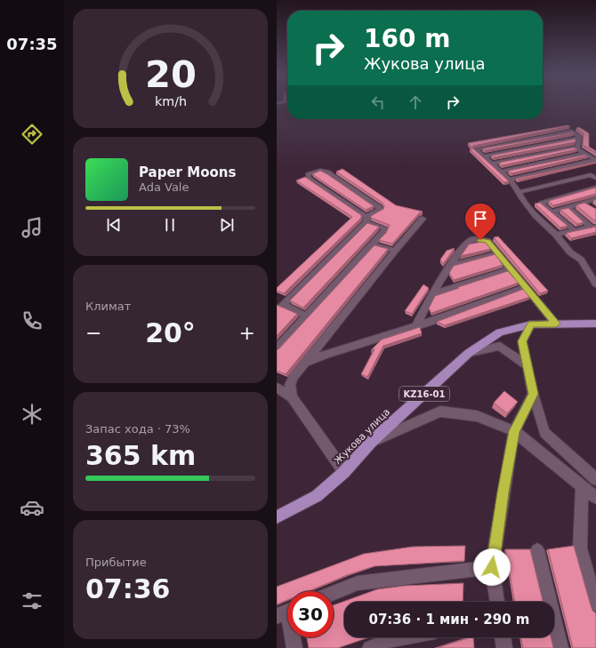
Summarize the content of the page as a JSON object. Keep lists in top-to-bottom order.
{
  "streets": {
    "main road": ["KZ16-01", "Жукова улица"]
  },
  "page": {
    "tabs": "07:35",
    "turn": ["160 m", "Жукова улица"],
    "song": ["Paper Moons", "Ada Vale"],
    "tile": [
      "Климат",
      ["Запас хода · 73%", "365 km"],
      ["Прибытие", "07:36"]
    ],
    "heat": ["−", "20°", "+"],
    "limit": "30",
    "trip": "07:36 · 1 мин · 290 m",
    "gauge": ["20", "km/h"]
  }
}
